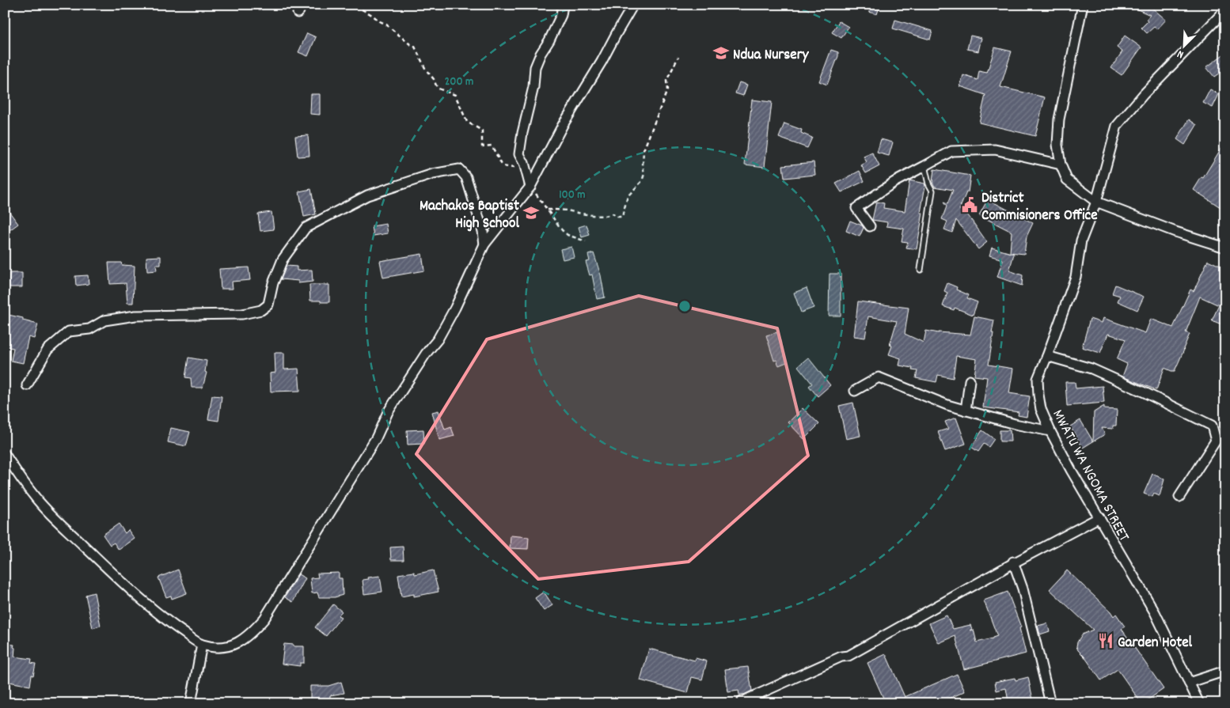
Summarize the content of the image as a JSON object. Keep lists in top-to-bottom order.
{
  "streets": {
    "street": ["MWATU WA NGOMA STREET"]
  },
  "places": {
    "school or university": ["Ndua Nursery", "Machakos Baptist High School"],
    "public building": ["District Commisioners Office"],
    "restaurant": ["Garden Hotel"]
  },
  "north": "bottom left",
  "rings": ["200 m", "100 m"]
}
